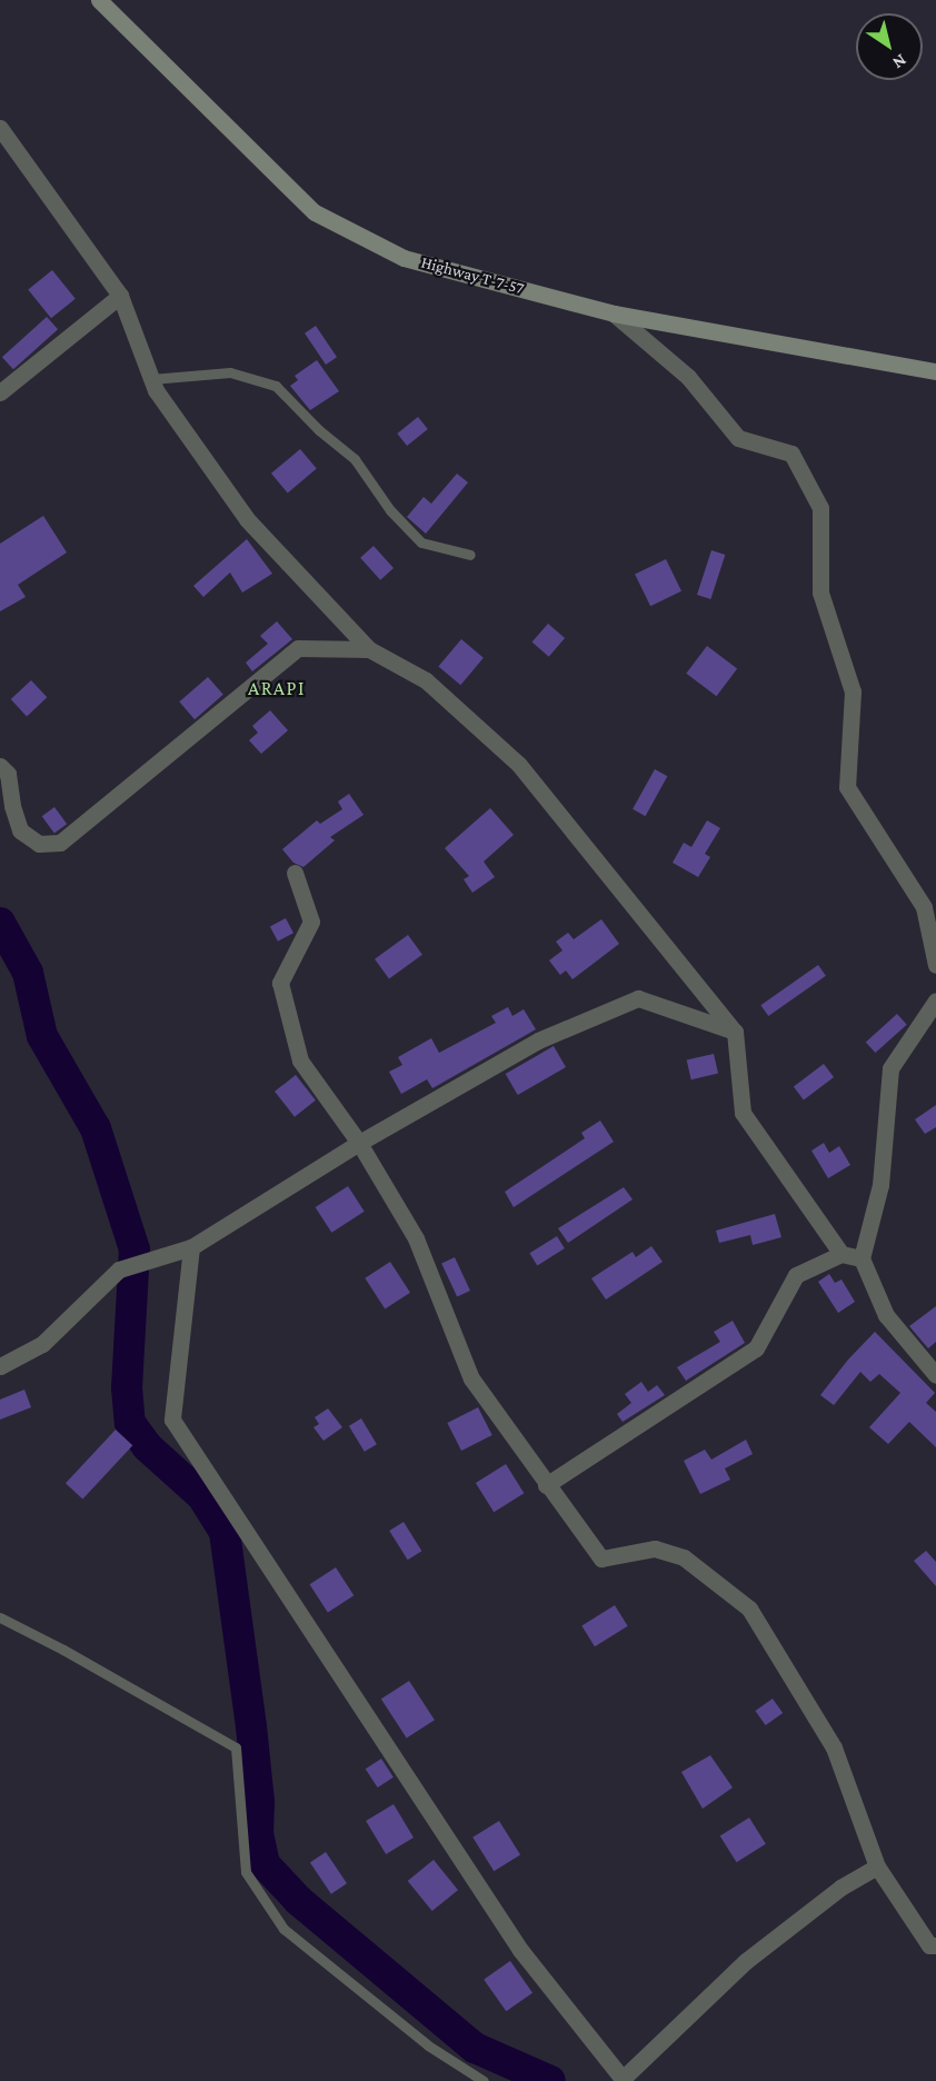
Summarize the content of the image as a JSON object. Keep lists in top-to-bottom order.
{
  "streets": {
    "street": ["Highway T-7-57"]
  },
  "districts": ["ARAPI"],
  "north": "bottom right"
}
